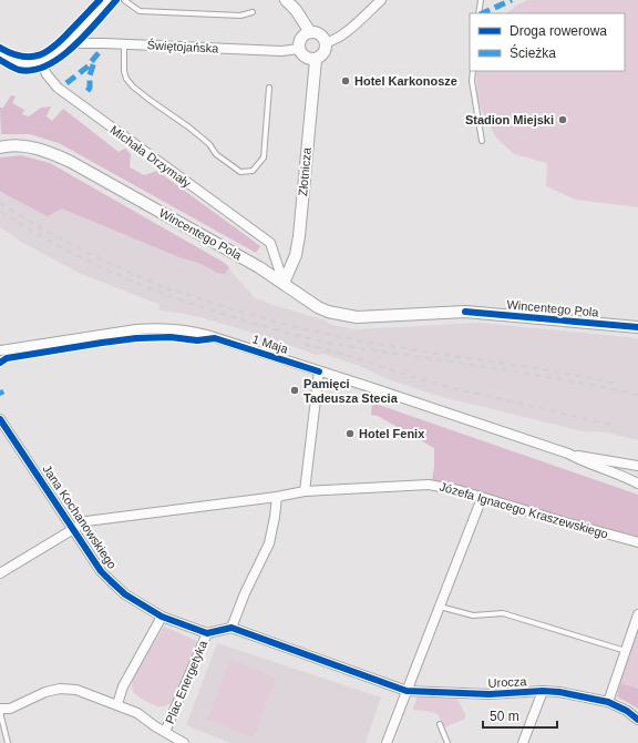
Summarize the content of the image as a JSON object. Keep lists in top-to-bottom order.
{
  "streets": {
    "street": [
      "Świętojańska",
      "Michała Drzymały",
      "Złotnicza",
      "Wincentego Pola",
      "1 Maja",
      "Józefa Ignacego Kraszewskiego",
      "Jana Kochanowskiego",
      "Plac Energetyka",
      "Urocza"
    ]
  },
  "crossings": [
    ["Świętojańska", "Złotnicza"],
    ["Michała Drzymały", "Złotnicza"],
    ["Michała Drzymały", "Wincentego Pola"],
    ["Złotnicza", "Wincentego Pola"],
    ["Józefa Ignacego Kraszewskiego", "Jana Kochanowskiego"],
    ["Jana Kochanowskiego", "Plac Energetyka"]
  ],
  "places": [
    "Hotel Karkonosze",
    "Stadion Miejski",
    "Pamięci Tadeusza Stecia",
    "Hotel Fenix"
  ],
  "legend": ["Droga rowerowa", "Ścieżka"],
  "scale_bar": "50 m"
}
